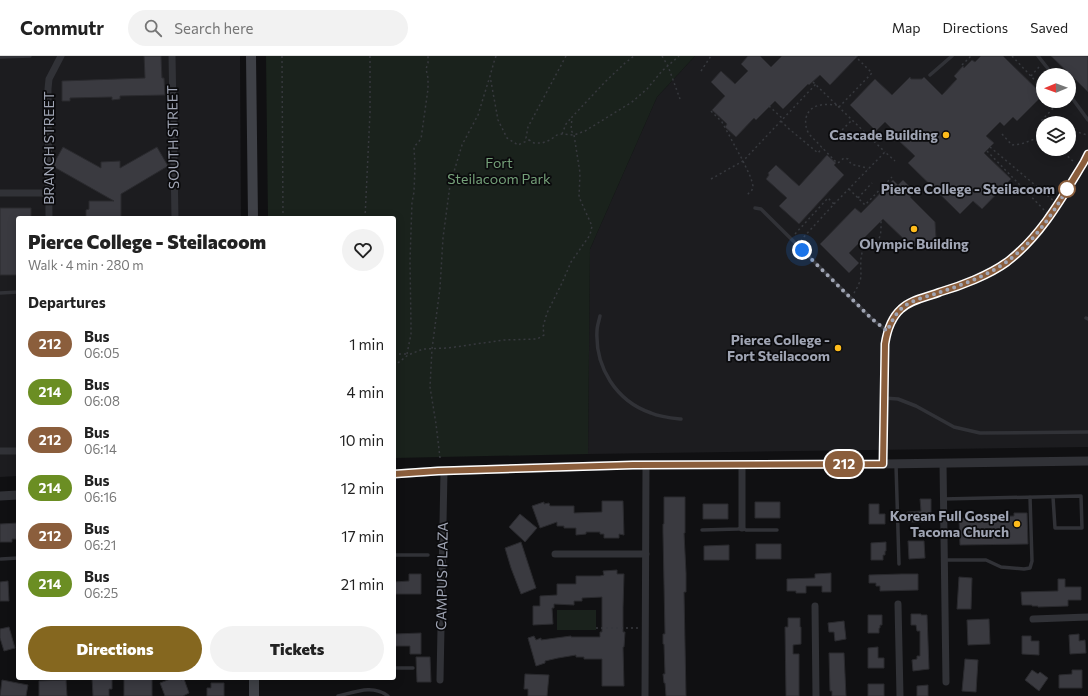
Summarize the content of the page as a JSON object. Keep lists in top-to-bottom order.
{
  "streets": {
    "street": ["SOUTH STREET", "BRANCH STREET", "CAMPUS PLAZA"]
  },
  "parks": ["Fort Steilacoom Park"],
  "places": [
    "Cascade Building",
    "Pierce College - Steilacoom",
    "Olympic Building",
    "Pierce College - Fort Steilacoom",
    "Korean Full Gospel Tacoma Church"
  ],
  "lines": ["bus line 212"],
  "north": "left",
  "page": {
    "header": "Commutr",
    "search": "Search here",
    "nav": ["Map", "Directions", "Saved"],
    "on_map": "212",
    "heading": [
      ["Pierce College - Steilacoom", "Walk · 4 min · 280 m"],
      "Departures"
    ],
    "list": [
      {
        "mark": "212",
        "name": "Bus",
        "note": "06:05",
        "value": "1 min"
      },
      {
        "mark": "214",
        "name": "Bus",
        "note": "06:08",
        "value": "4 min"
      },
      {
        "mark": "212",
        "name": "Bus",
        "note": "06:14",
        "value": "10 min"
      },
      {
        "mark": "214",
        "name": "Bus",
        "note": "06:16",
        "value": "12 min"
      },
      {
        "mark": "212",
        "name": "Bus",
        "note": "06:21",
        "value": "17 min"
      },
      {
        "mark": "214",
        "name": "Bus",
        "note": "06:25",
        "value": "21 min"
      }
    ],
    "buttons": ["Directions", "Tickets"]
  }
}
